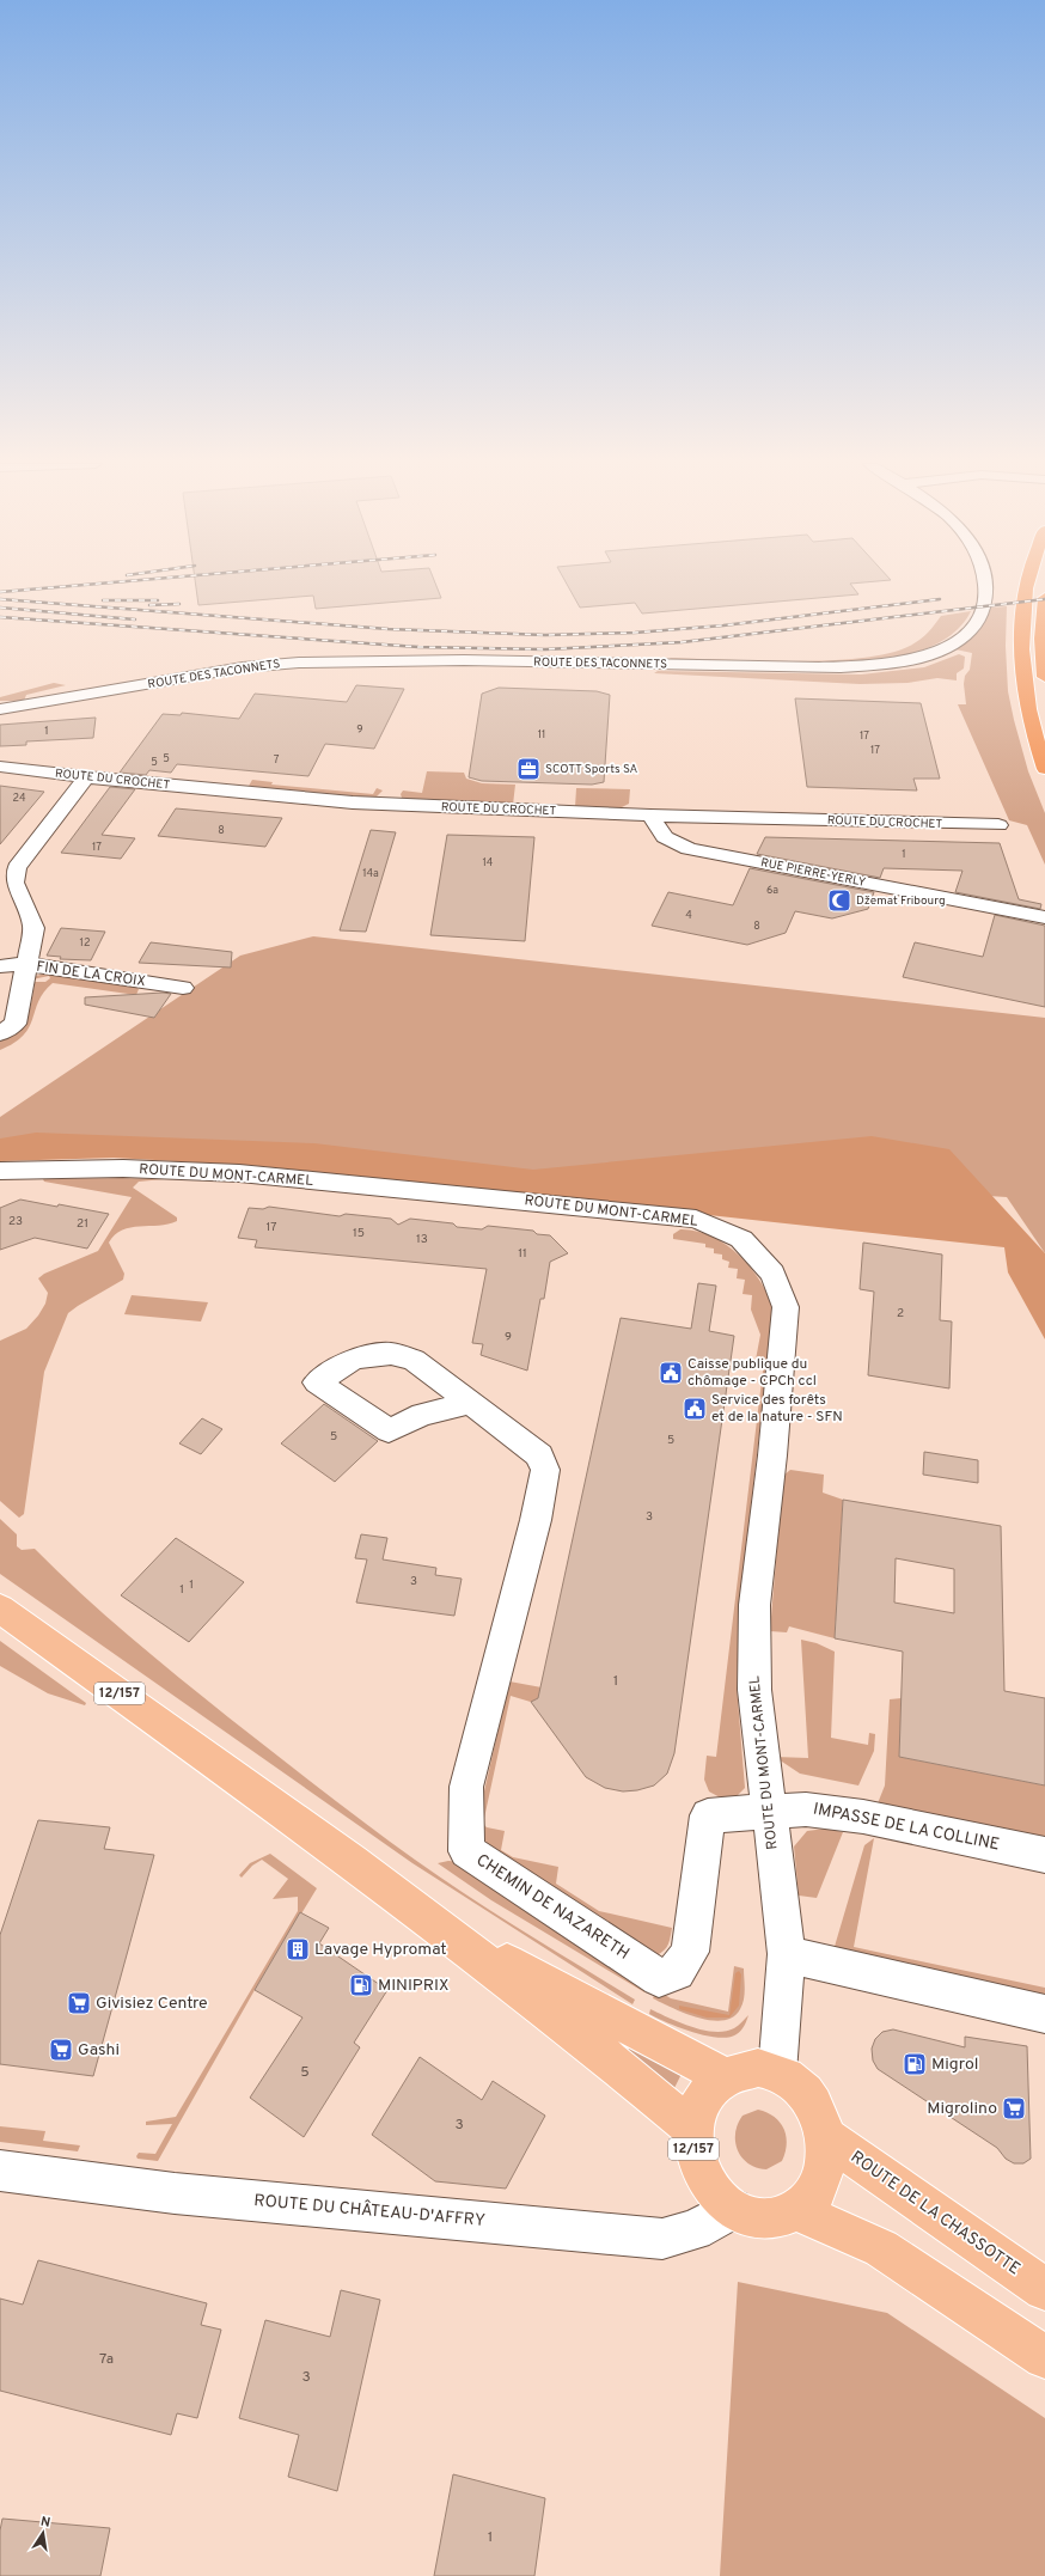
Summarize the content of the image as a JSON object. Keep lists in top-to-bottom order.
{
  "streets": {
    "main road": ["12/157", "ROUTE DE LA CHASSOTTE"],
    "street": [
      "ROUTE DES TACONNETS",
      "ROUTE DU CROCHET",
      "RUE PIERRE-YERLY",
      "FIN DE LA CROIX",
      "ROUTE DU MONT-CARMEL",
      "IMPASSE DE LA COLLINE",
      "CHEMIN DE NAZARETH",
      "ROUTE DU CHÂTEAU-D'AFFRY"
    ]
  },
  "crossings": [
    ["ROUTE DU CROCHET", "RUE PIERRE-YERLY"],
    ["ROUTE DU MONT-CARMEL", "12/157"],
    ["ROUTE DU MONT-CARMEL", "IMPASSE DE LA COLLINE"],
    ["ROUTE DU MONT-CARMEL", "CHEMIN DE NAZARETH"],
    ["ROUTE DU MONT-CARMEL", "ROUTE DU CHÂTEAU-D'AFFRY"],
    ["ROUTE DU MONT-CARMEL", "ROUTE DE LA CHASSOTTE"],
    ["12/157", "ROUTE DU CHÂTEAU-D'AFFRY"],
    ["12/157", "ROUTE DE LA CHASSOTTE"],
    ["IMPASSE DE LA COLLINE", "CHEMIN DE NAZARETH"],
    ["ROUTE DU CHÂTEAU-D'AFFRY", "ROUTE DE LA CHASSOTTE"]
  ],
  "places": {
    "office": ["SCOTT Sports SA"],
    "mosque": ["Džemat Fribourg"],
    "public building": ["Caisse publique du chômage - CPCh ccl", "Service des forêts et de la nature - SFN"],
    "building": ["Lavage Hypromat"],
    "fuel station": ["MINIPRIX", "Migrol"],
    "supermarket": ["Givisiez Centre", "Gashi", "Migrolino"]
  },
  "house_numbers": [
    "9",
    "1",
    "11",
    "17",
    "17",
    "5",
    "7",
    "5",
    "24",
    "8",
    "17",
    "1",
    "14",
    "14a",
    "6a",
    "4",
    "8",
    "12",
    "23",
    "21",
    "17",
    "15",
    "13",
    "11",
    "2",
    "9",
    "5",
    "5",
    "3",
    "3",
    "1",
    "1",
    "1",
    "5",
    "3",
    "7a",
    "3",
    "1"
  ],
  "north": "top"
}
